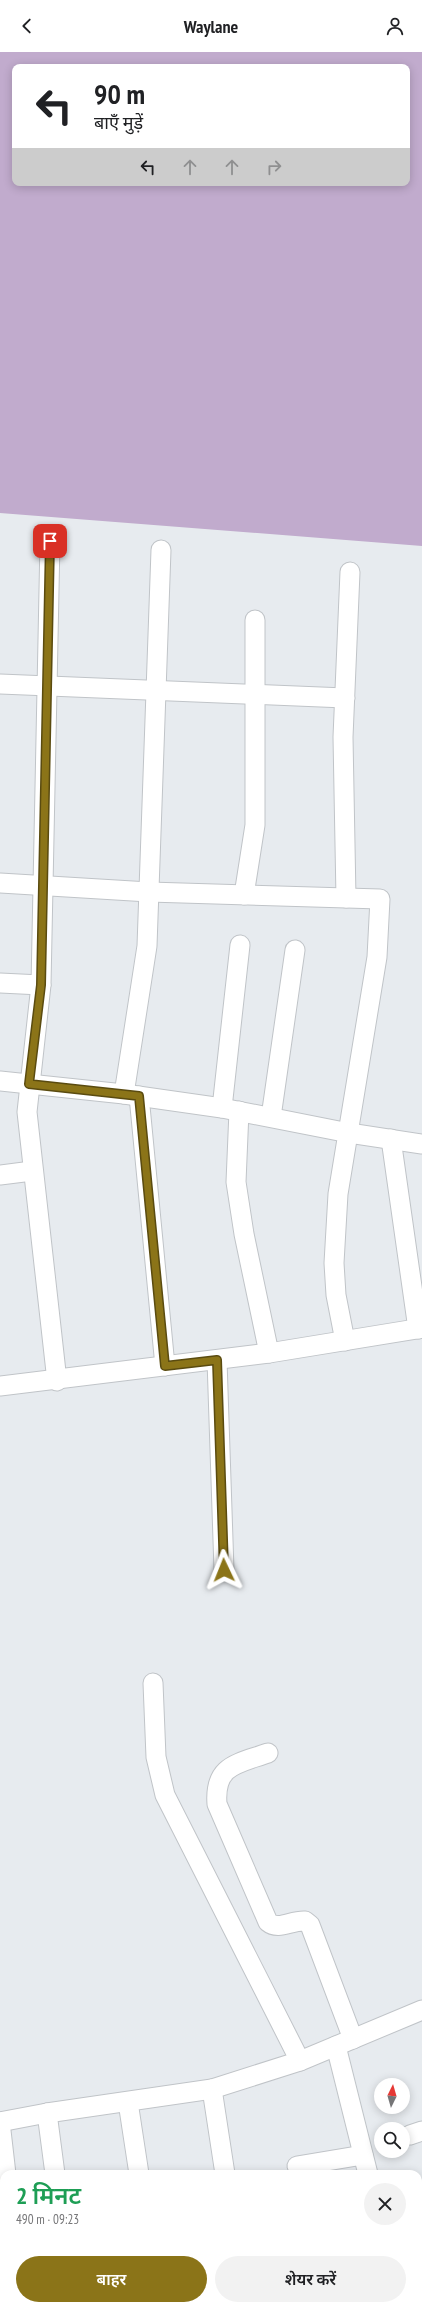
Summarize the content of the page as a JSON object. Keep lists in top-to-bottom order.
{
  "north": "top",
  "page": {
    "header": "Waylane",
    "turn": ["90 m", "बाएँ मुड़ें"],
    "heading": ["2 मिनट", "490 m · 09:23"],
    "buttons": ["बाहर", "शेयर करें"]
  }
}
